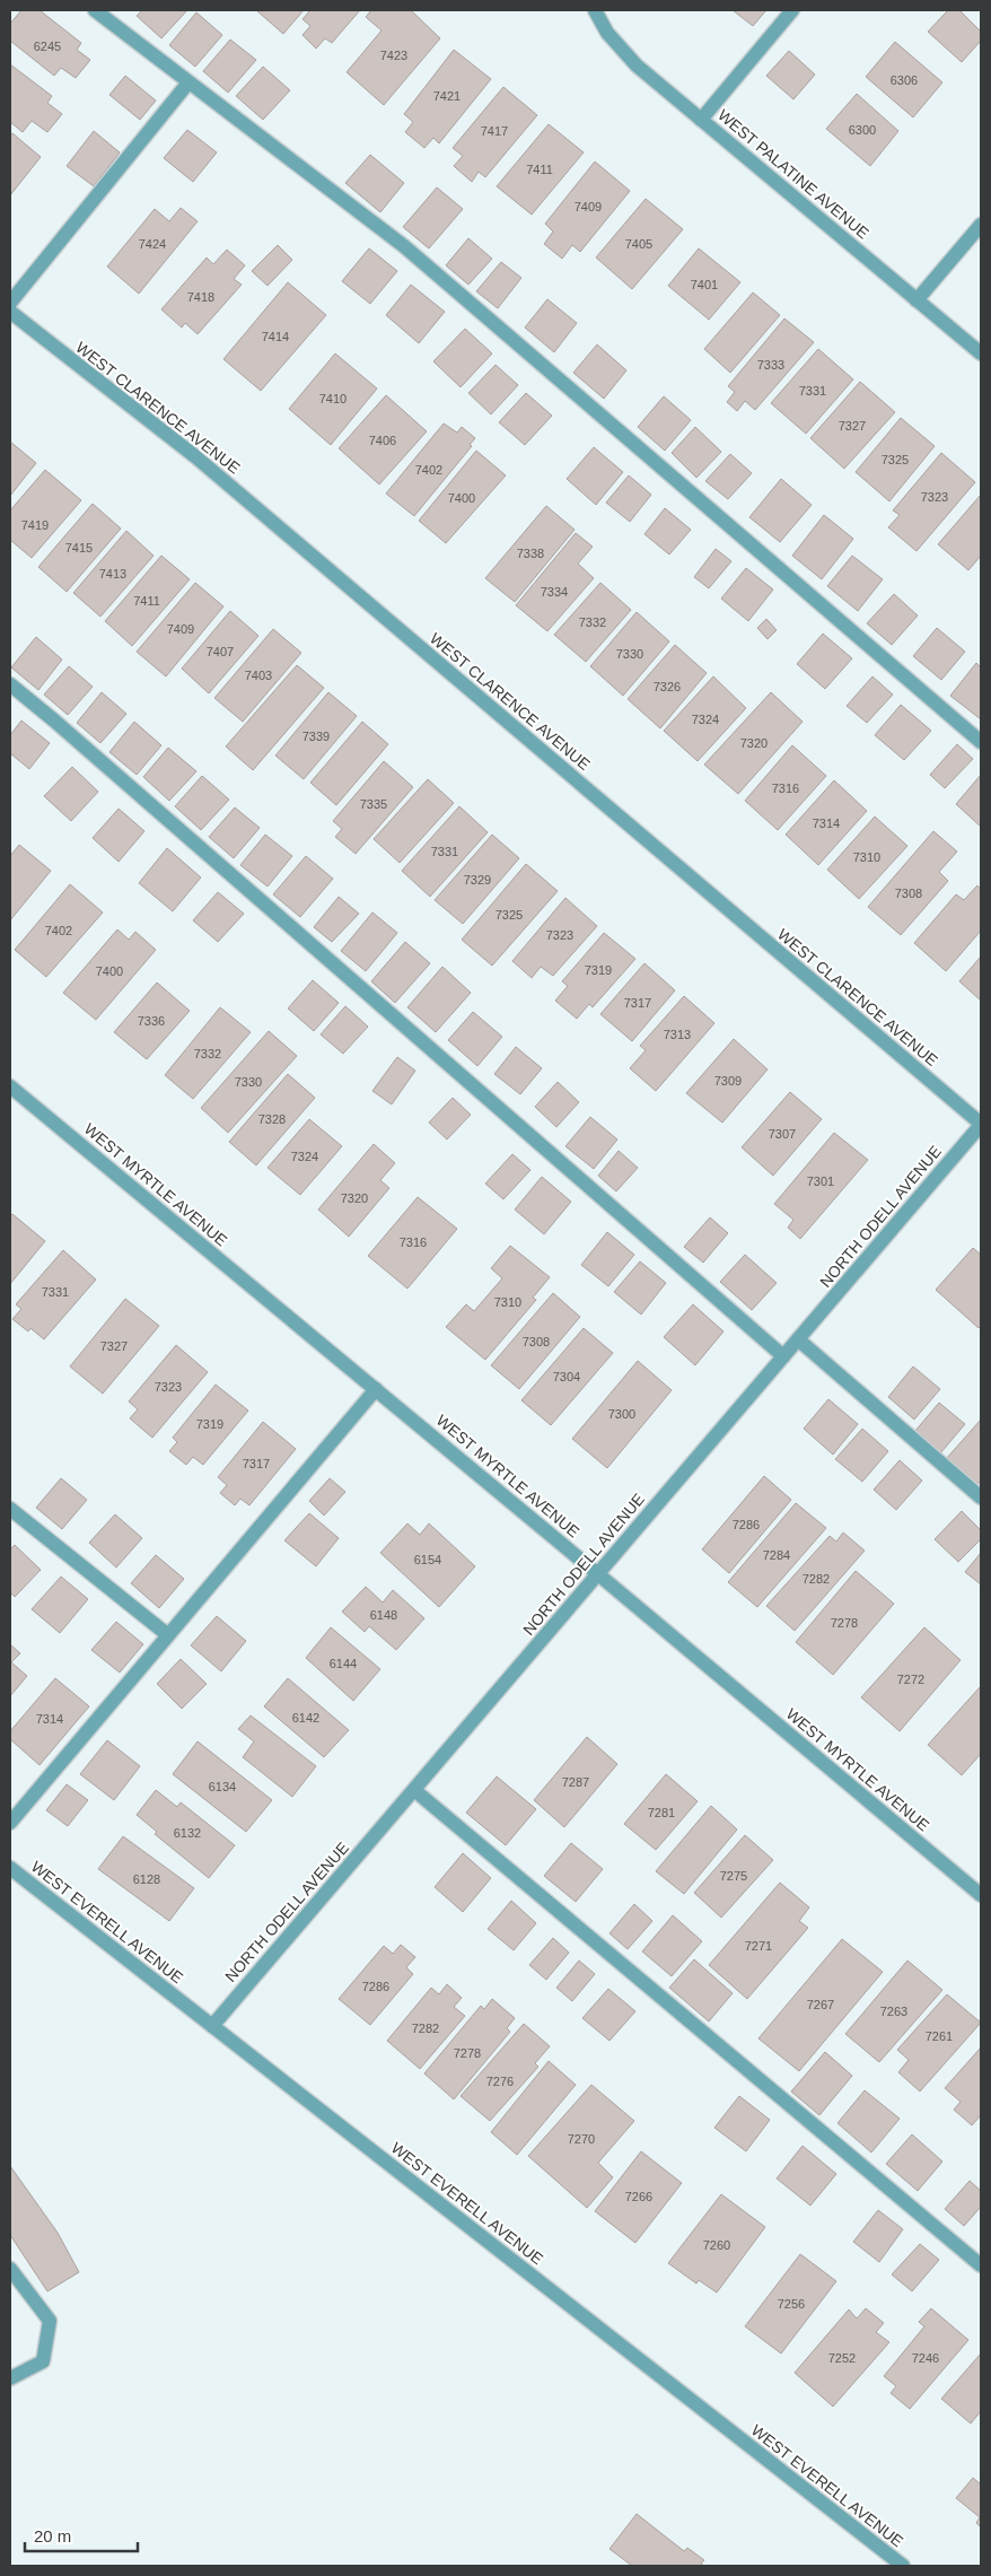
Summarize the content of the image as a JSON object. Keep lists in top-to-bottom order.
{
  "streets": {
    "street": [
      "WEST PALATINE AVENUE",
      "WEST CLARENCE AVENUE",
      "WEST MYRTLE AVENUE",
      "NORTH ODELL AVENUE",
      "WEST EVERELL AVENUE"
    ]
  },
  "crossings": [
    ["WEST CLARENCE AVENUE", "NORTH ODELL AVENUE"],
    ["WEST MYRTLE AVENUE", "NORTH ODELL AVENUE"],
    ["NORTH ODELL AVENUE", "WEST EVERELL AVENUE"]
  ],
  "house_numbers": [
    "6245",
    "7423",
    "6306",
    "7421",
    "6300",
    "7417",
    "7411",
    "7409",
    "7424",
    "7405",
    "7401",
    "7418",
    "7414",
    "7333",
    "7331",
    "7410",
    "7327",
    "7406",
    "7325",
    "7402",
    "7323",
    "7400",
    "7419",
    "7415",
    "7338",
    "7413",
    "7334",
    "7411",
    "7332",
    "7409",
    "7407",
    "7330",
    "7403",
    "7326",
    "7324",
    "7339",
    "7320",
    "7316",
    "7335",
    "7314",
    "7331",
    "7310",
    "7329",
    "7308",
    "7325",
    "7402",
    "7323",
    "7319",
    "7400",
    "7317",
    "7336",
    "7313",
    "7332",
    "7309",
    "7330",
    "7328",
    "7307",
    "7324",
    "7301",
    "7320",
    "7316",
    "7331",
    "7310",
    "7308",
    "7327",
    "7304",
    "7323",
    "7300",
    "7319",
    "7317",
    "7286",
    "7284",
    "6154",
    "7282",
    "6148",
    "7278",
    "6144",
    "7272",
    "6142",
    "7314",
    "7287",
    "6134",
    "7281",
    "6132",
    "7275",
    "6128",
    "7271",
    "7286",
    "7267",
    "7263",
    "7282",
    "7261",
    "7278",
    "7276",
    "7270",
    "7266",
    "7260",
    "7256",
    "7252",
    "7246"
  ],
  "scale_bar": "20 m"
}
